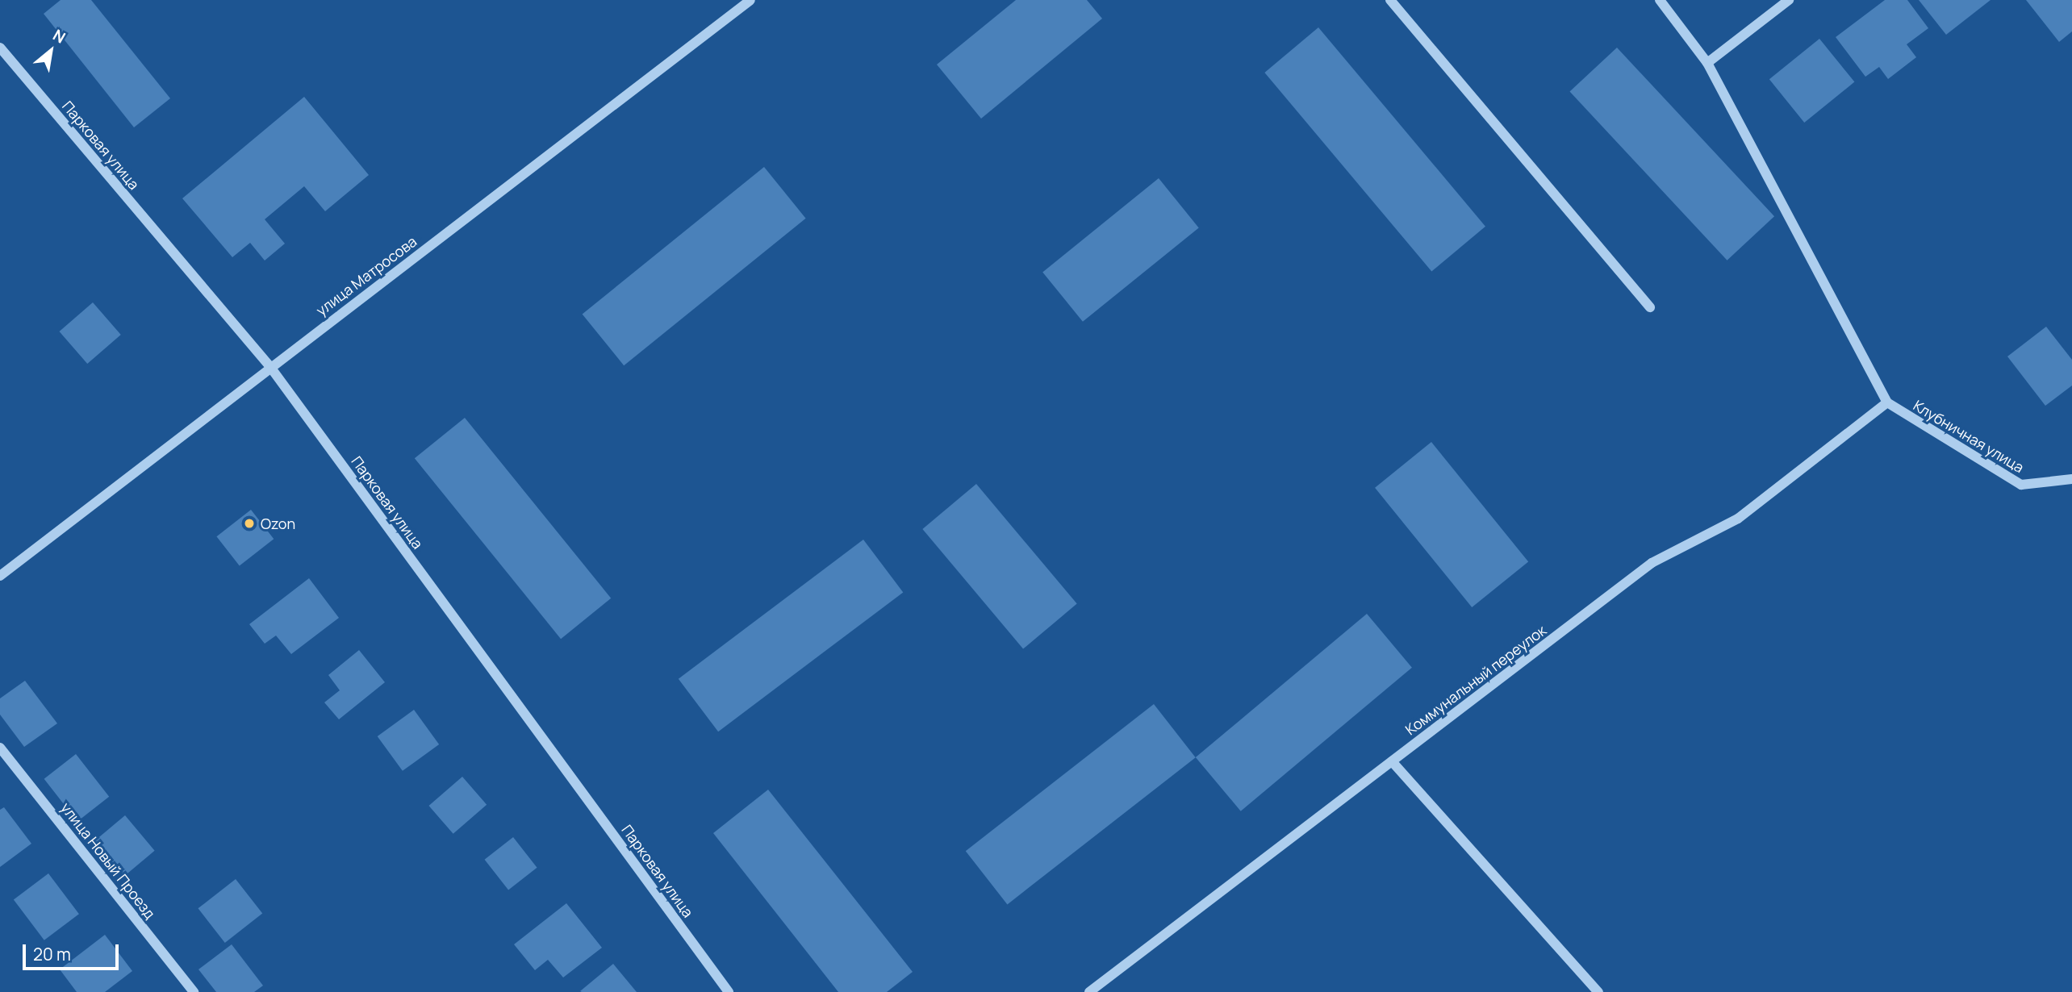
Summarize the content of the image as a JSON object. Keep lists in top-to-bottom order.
{
  "streets": {
    "street": [
      "Парковая улица",
      "улица Матросова",
      "Клубничная улица",
      "Коммунальный переулок",
      "улица Новый Проезд"
    ]
  },
  "crossings": [
    ["Парковая улица", "улица Матросова"],
    ["Клубничная улица", "Коммунальный переулок"]
  ],
  "places": ["Ozon"],
  "scale_bar": "20 m",
  "north": "top right"
}
